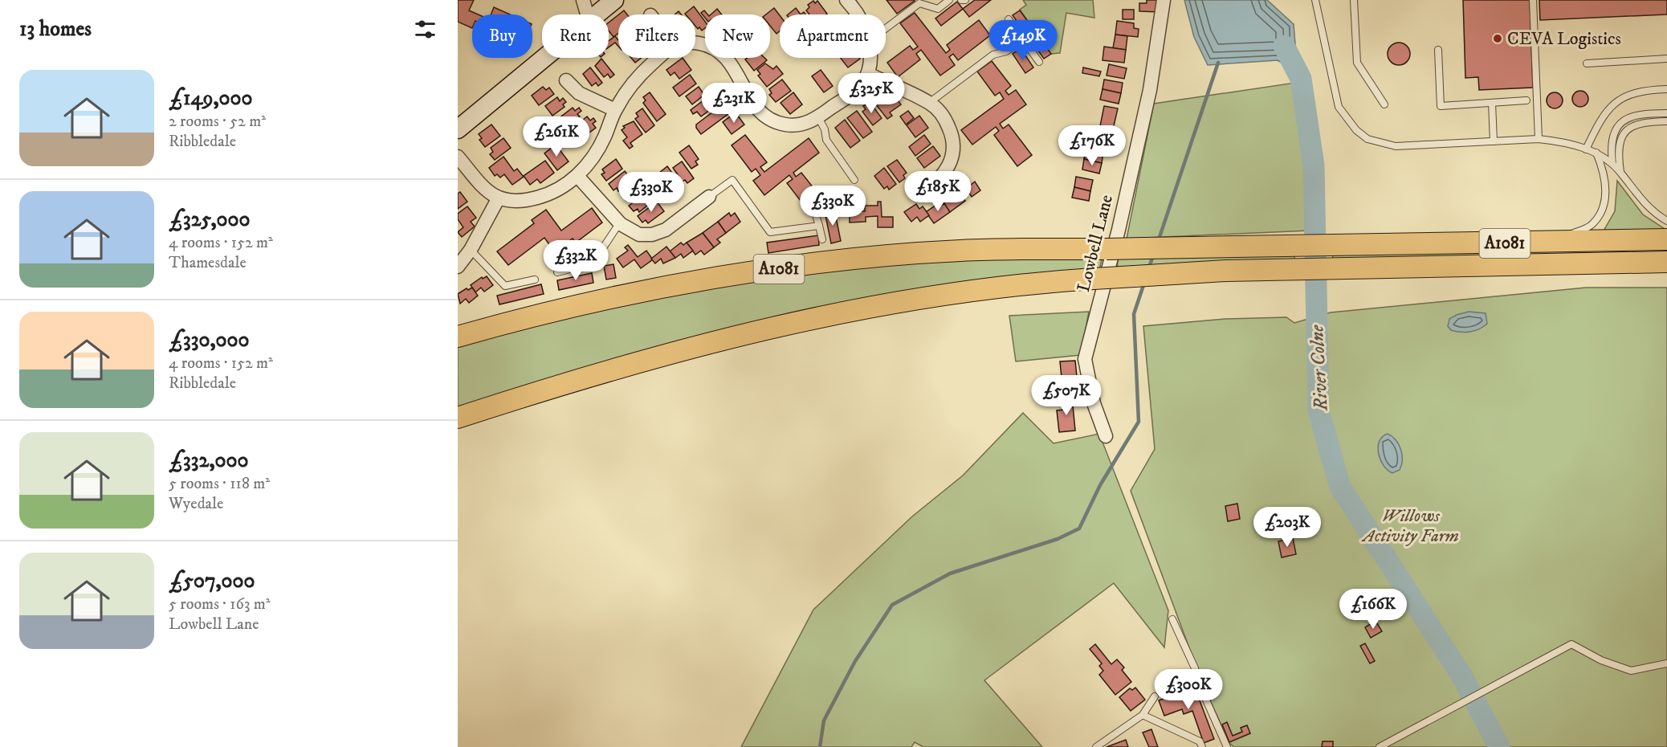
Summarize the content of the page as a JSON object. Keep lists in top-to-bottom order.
{
  "streets": {
    "main road": ["A1081"],
    "street": ["Lowbell Lane"]
  },
  "water": ["River Colne"],
  "parks": ["Willows Activity Farm"],
  "places": ["CEVA Logistics"],
  "page": {
    "heading": "13 homes",
    "chip": [
      "Buy",
      "Rent",
      "Filters",
      "New",
      "Apartment"
    ],
    "price": [
      "£149K",
      "£325K",
      "£231K",
      "£261K",
      "£176K",
      "£185K",
      "£330K",
      "£330K",
      "£332K",
      "£507K",
      "£203K",
      "£166K",
      "£300K"
    ],
    "list": [
      {
        "name": "£149,000",
        "note": "2 rooms · 52 m² · Ribbledale"
      },
      {
        "name": "£325,000",
        "note": "4 rooms · 152 m² · Thamesdale"
      },
      {
        "name": "£330,000",
        "note": "4 rooms · 152 m² · Ribbledale"
      },
      {
        "name": "£332,000",
        "note": "5 rooms · 118 m² · Wyedale"
      },
      {
        "name": "£507,000",
        "note": "5 rooms · 163 m² · Lowbell Lane"
      }
    ]
  }
}
